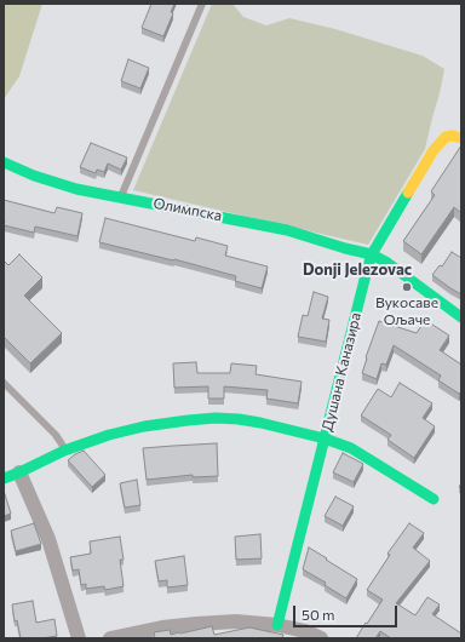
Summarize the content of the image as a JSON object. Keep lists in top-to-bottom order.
{
  "streets": {
    "street": ["Олимпска", "Душана Каназира"]
  },
  "crossings": [
    ["Олимпска", "Душана Каназира"]
  ],
  "districts": ["Donji Jelezovac"],
  "places": ["Вукосаве Ољаче"],
  "scale_bar": "50 m"
}
